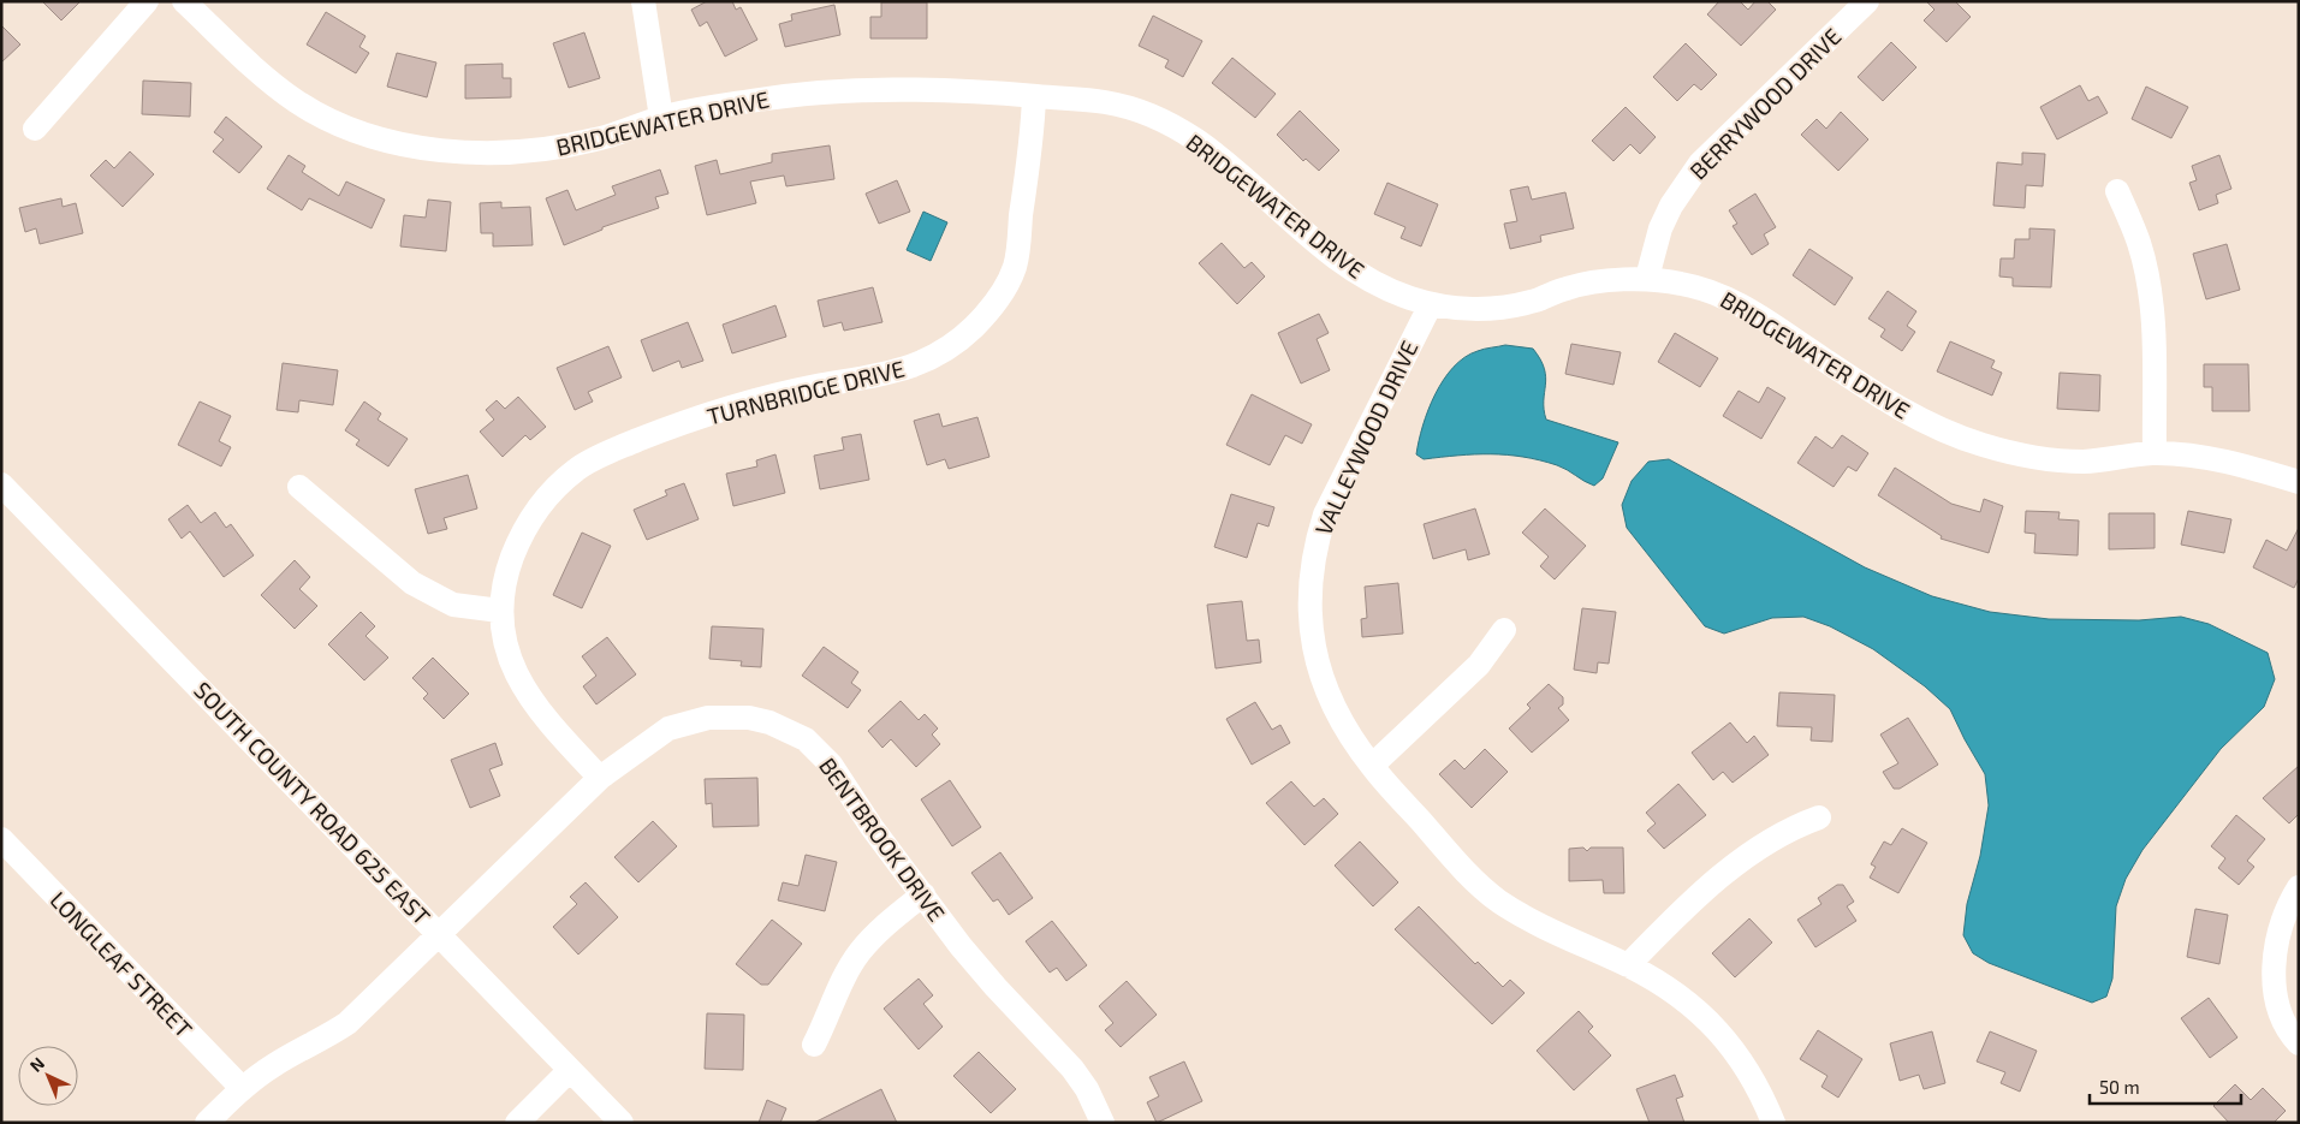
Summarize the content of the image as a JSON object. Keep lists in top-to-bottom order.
{
  "streets": {
    "street": [
      "BERRYWOOD DRIVE",
      "BRIDGEWATER DRIVE",
      "TURNBRIDGE DRIVE",
      "VALLEYWOOD DRIVE",
      "SOUTH COUNTY ROAD 625 EAST",
      "BENTBROOK DRIVE",
      "LONGLEAF STREET"
    ]
  },
  "crossings": [
    ["BERRYWOOD DRIVE", "BRIDGEWATER DRIVE"],
    ["BRIDGEWATER DRIVE", "TURNBRIDGE DRIVE"],
    ["BRIDGEWATER DRIVE", "VALLEYWOOD DRIVE"],
    ["TURNBRIDGE DRIVE", "BENTBROOK DRIVE"],
    ["SOUTH COUNTY ROAD 625 EAST", "BENTBROOK DRIVE"],
    ["BENTBROOK DRIVE", "LONGLEAF STREET"]
  ],
  "scale_bar": "50 m",
  "north": "top left"
}
